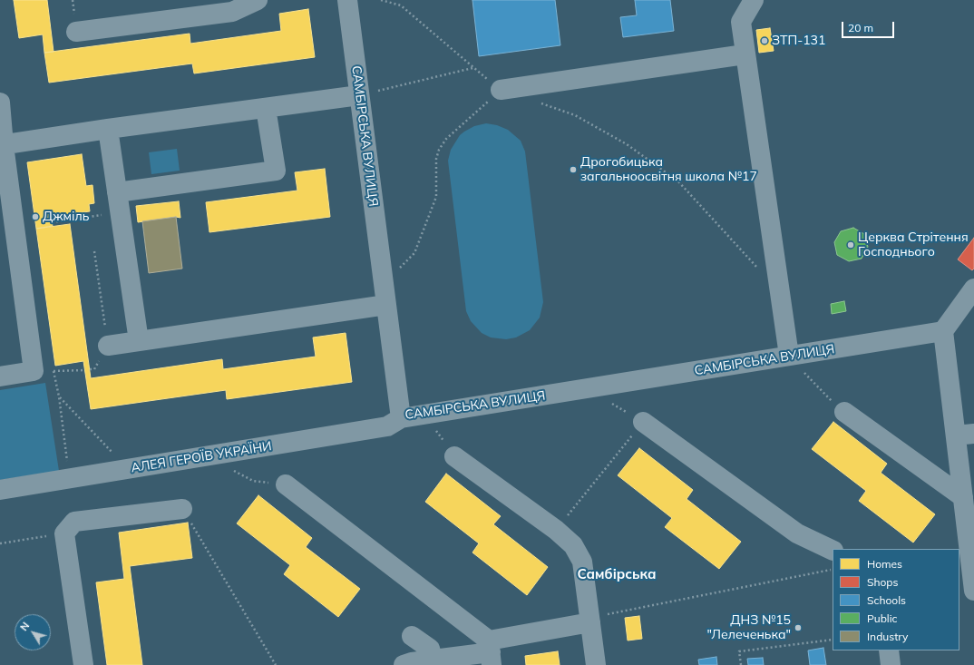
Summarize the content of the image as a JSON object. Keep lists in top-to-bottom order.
{
  "streets": {
    "street": ["САМБІРСЬКА ВУЛИЦЯ", "АЛЕЯ ГЕРОЇВ УКРАЇНИ"]
  },
  "crossings": [
    ["САМБІРСЬКА ВУЛИЦЯ", "АЛЕЯ ГЕРОЇВ УКРАЇНИ"]
  ],
  "districts": ["Самбірська"],
  "places": [
    "ЗТП-131",
    "Дрогобицька загальноосвітня школа №17",
    "Джміль",
    "Церква Стрітення Господнього",
    "ДНЗ №15 \"Лелеченька\""
  ],
  "legend": [
    "Homes",
    "Shops",
    "Schools",
    "Public",
    "Industry"
  ],
  "scale_bar": "20 m",
  "north": "top left"
}
